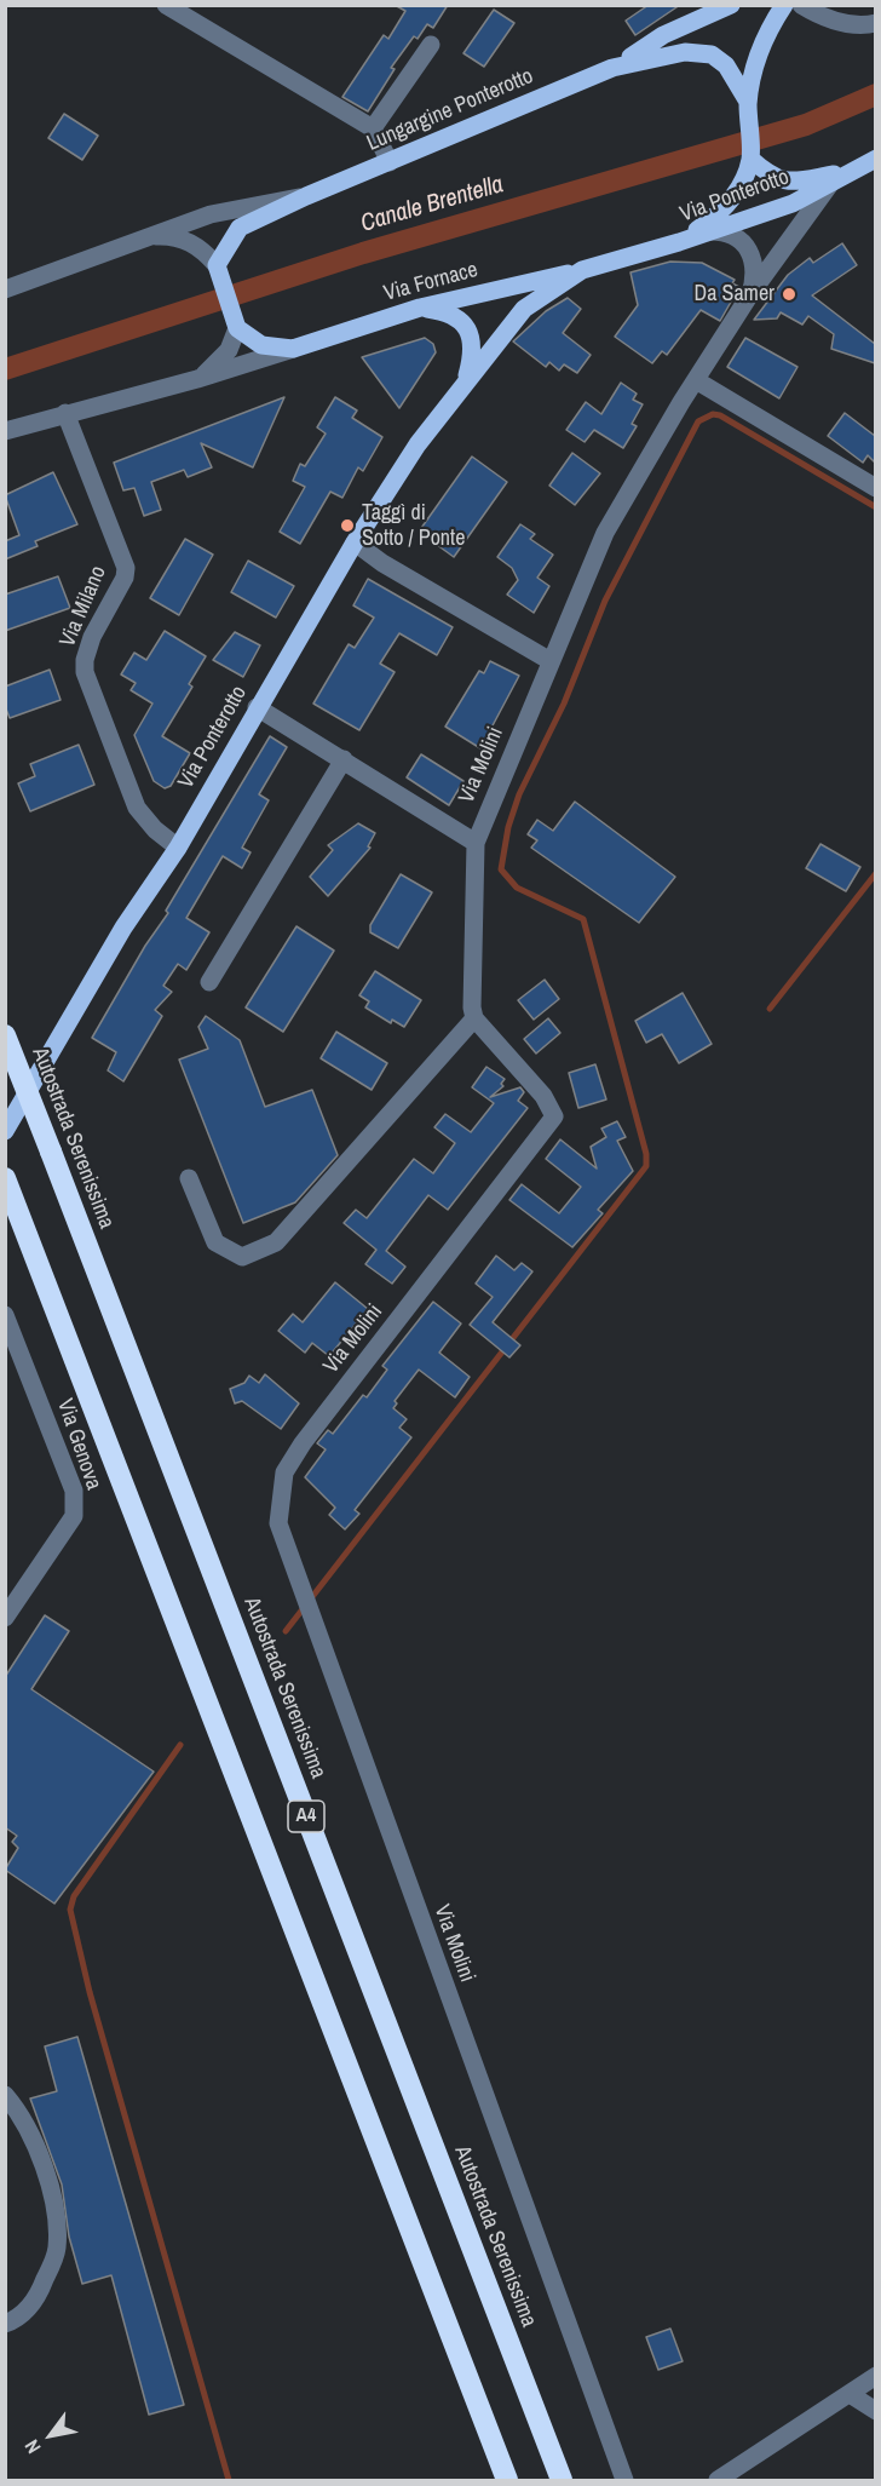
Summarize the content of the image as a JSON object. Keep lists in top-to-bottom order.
{
  "streets": {
    "highway": ["Autostrada Serenissima", "A4"],
    "main road": ["Lungargine Ponterotto", "Via Ponterotto", "Via Fornace"],
    "street": ["Via Milano", "Via Molini", "Via Genova"]
  },
  "crossings": [
    ["Lungargine Ponterotto", "Via Ponterotto"],
    ["Via Ponterotto", "Via Fornace"],
    ["Via Ponterotto", "Via Milano"],
    ["Via Ponterotto", "Via Molini"],
    ["Via Fornace", "Via Milano"]
  ],
  "water": ["Canale Brentella"],
  "places": ["Da Samer", "Taggì di Sotto / Ponte"],
  "north": "bottom left"
}
